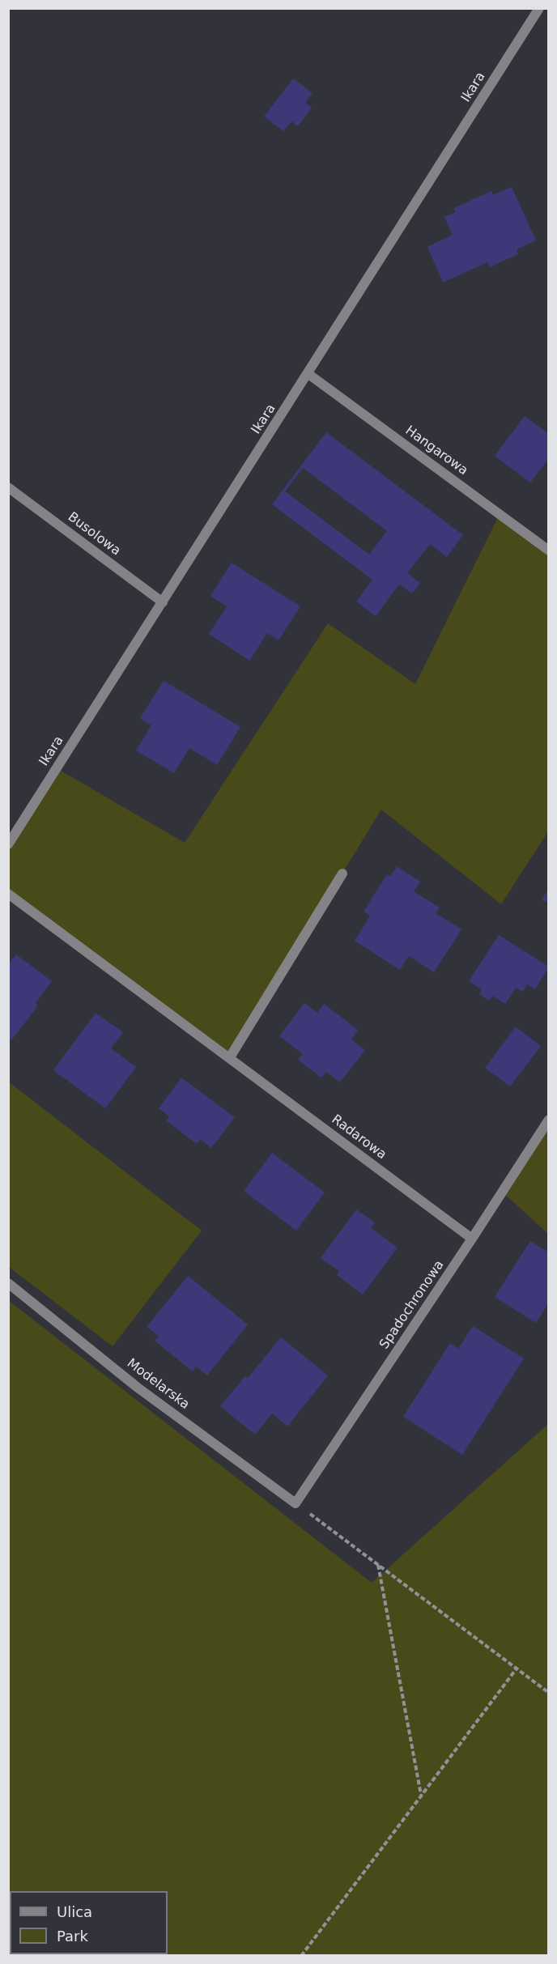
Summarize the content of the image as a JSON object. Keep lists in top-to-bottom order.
{
  "streets": {
    "street": [
      "Ikara",
      "Hangarowa",
      "Busolowa",
      "Radarowa",
      "Spadochronowa",
      "Modelarska"
    ]
  },
  "crossings": [
    ["Ikara", "Hangarowa"],
    ["Ikara", "Busolowa"],
    ["Radarowa", "Spadochronowa"],
    ["Spadochronowa", "Modelarska"]
  ],
  "legend": ["Ulica", "Park"]
}
